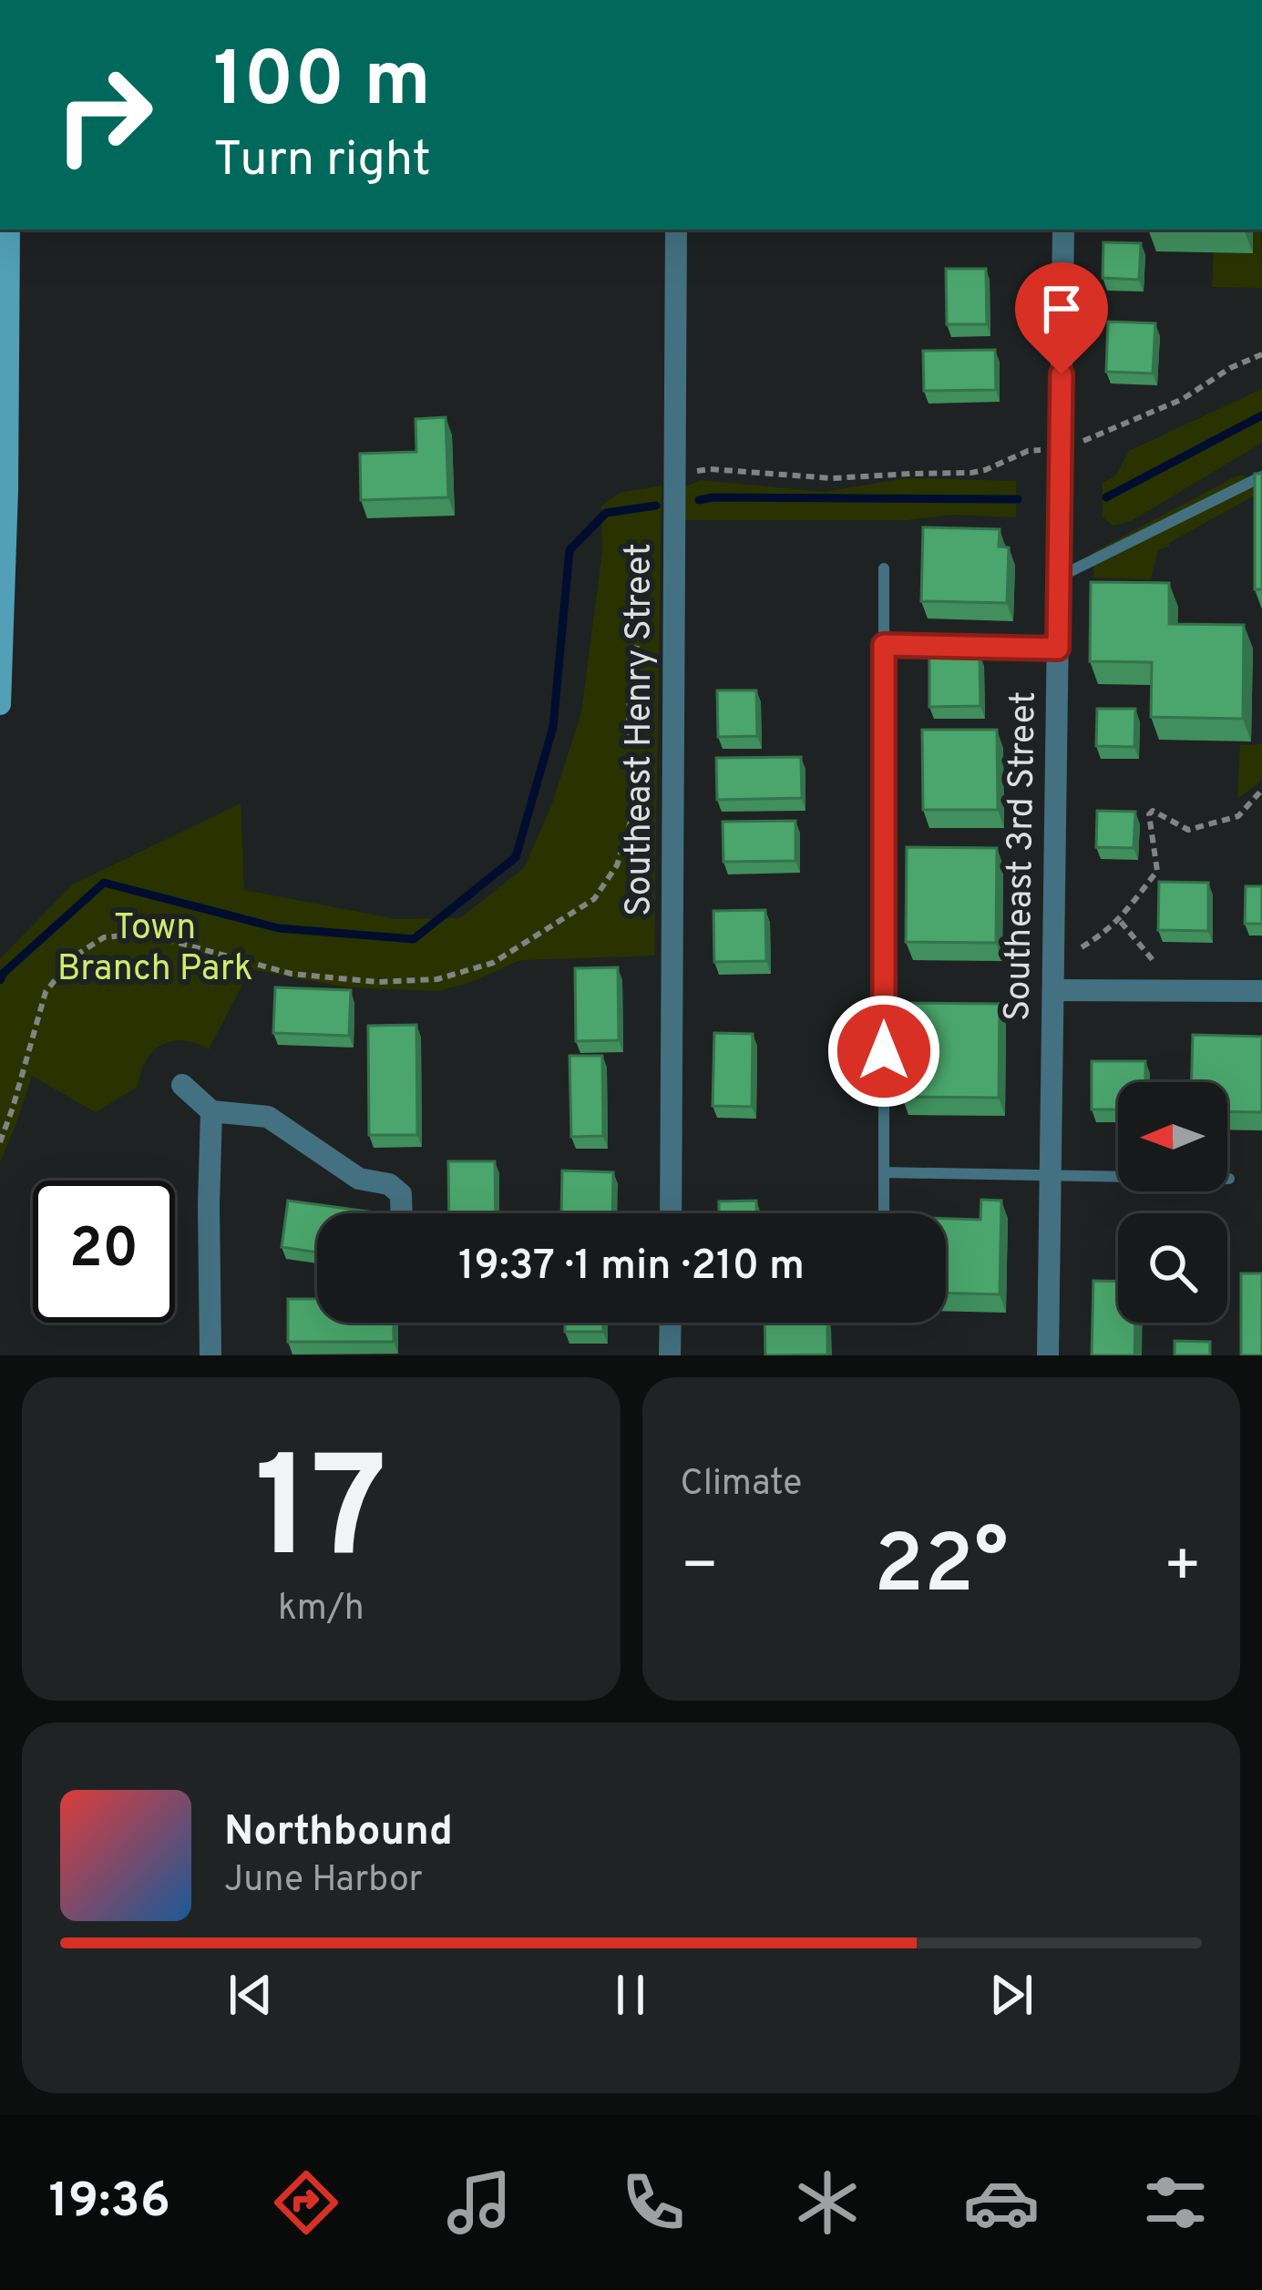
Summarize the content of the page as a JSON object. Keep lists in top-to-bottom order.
{
  "streets": {
    "street": ["Southeast Henry Street", "Southeast 3rd Street"]
  },
  "parks": ["Town Branch Park"],
  "north": "left",
  "page": {
    "turn": ["100 m", "Turn right"],
    "limit": "20",
    "trip": "19:37 · 1 min · 210 m",
    "tile": [
      ["17", "km/h"],
      "Climate"
    ],
    "heat": ["−", "22°", "+"],
    "song": ["Northbound", "June Harbor"],
    "tabs": "19:36"
  }
}
